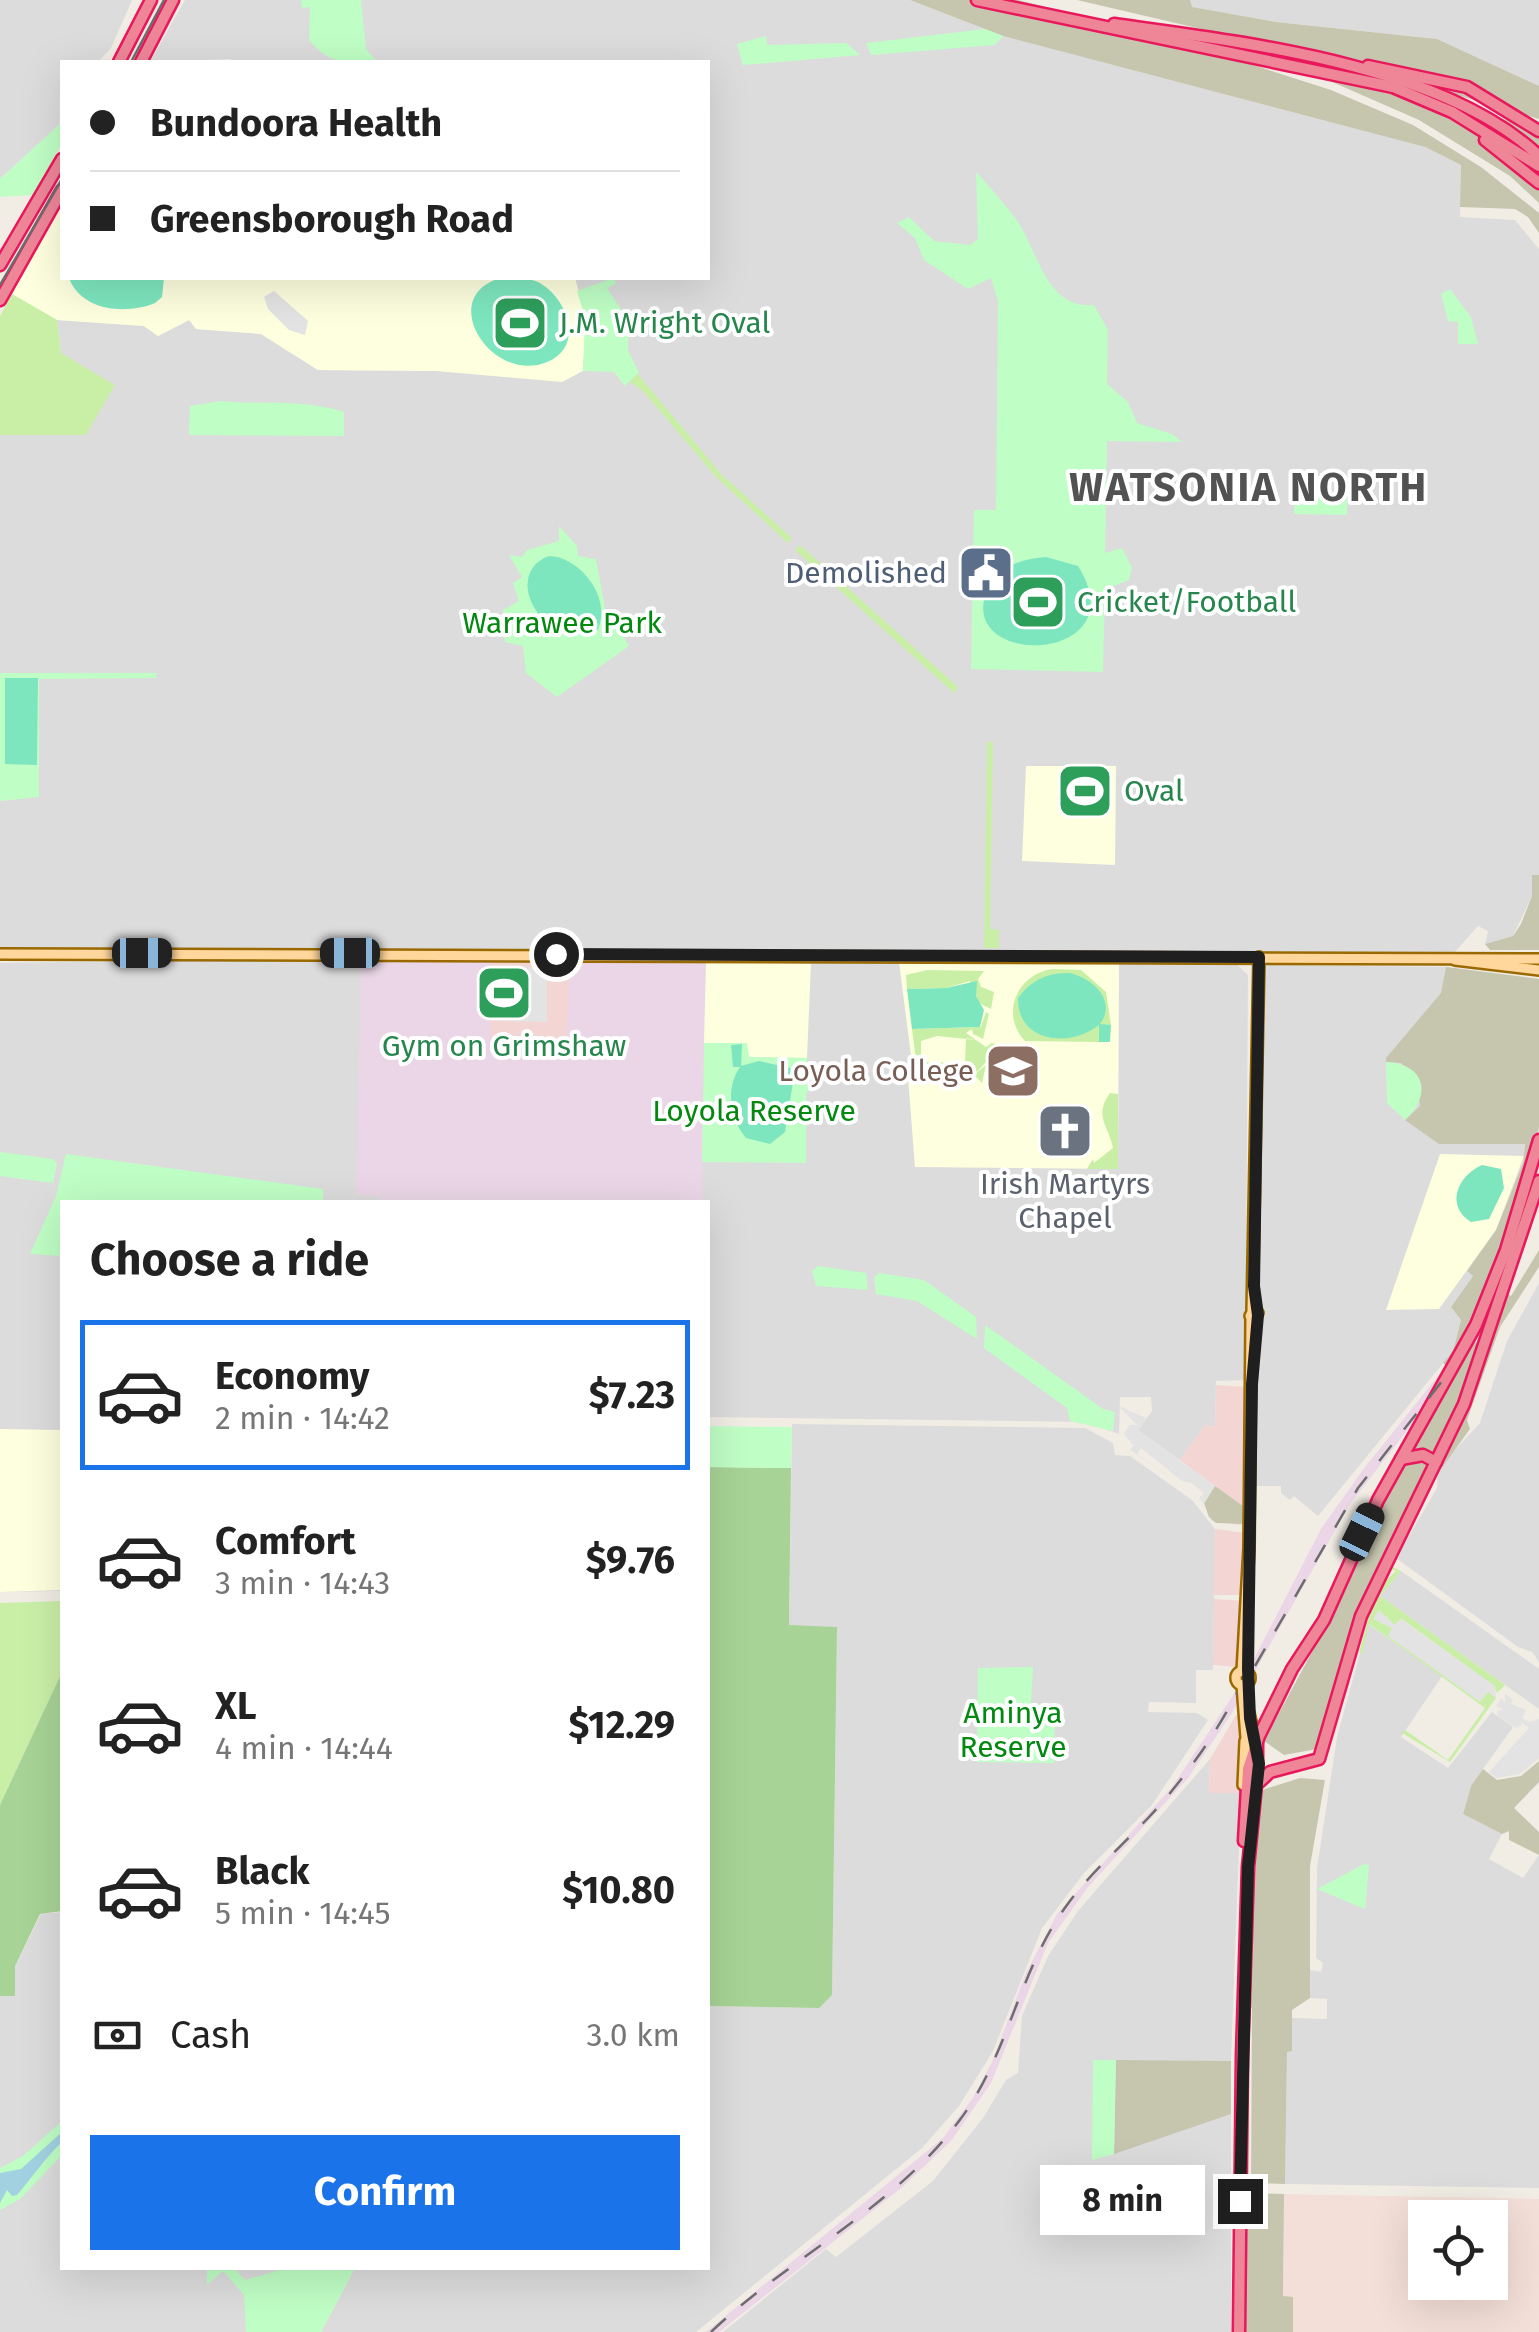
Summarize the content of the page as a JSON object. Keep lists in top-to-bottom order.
{
  "districts": ["WATSONIA NORTH"],
  "parks": ["Warrawee Park", "Loyola Reserve", "Aminya Reserve"],
  "places": {
    "sports": [
      "J.M. Wright Oval",
      "Cricket/Football",
      "Oval",
      "Gym on Grimshaw"
    ],
    "public building": ["Demolished"],
    "school or university": ["Loyola College"],
    "church": ["Irish Martyrs Chapel"]
  },
  "page": {
    "banner": ["Bundoora Health", "Greensborough Road"],
    "heading": "Choose a ride",
    "list": [
      {
        "name": "Economy",
        "note": "2 min · 14:42",
        "value": "$7.23"
      },
      {
        "name": "Comfort",
        "note": "3 min · 14:43",
        "value": "$9.76"
      },
      {
        "name": "XL",
        "note": "4 min · 14:44",
        "value": "$12.29"
      },
      {
        "name": "Black",
        "note": "5 min · 14:45",
        "value": "$10.80"
      }
    ],
    "pay": ["Cash", "3.0 km"],
    "buttons": "Confirm",
    "bubble": "8 min"
  }
}
